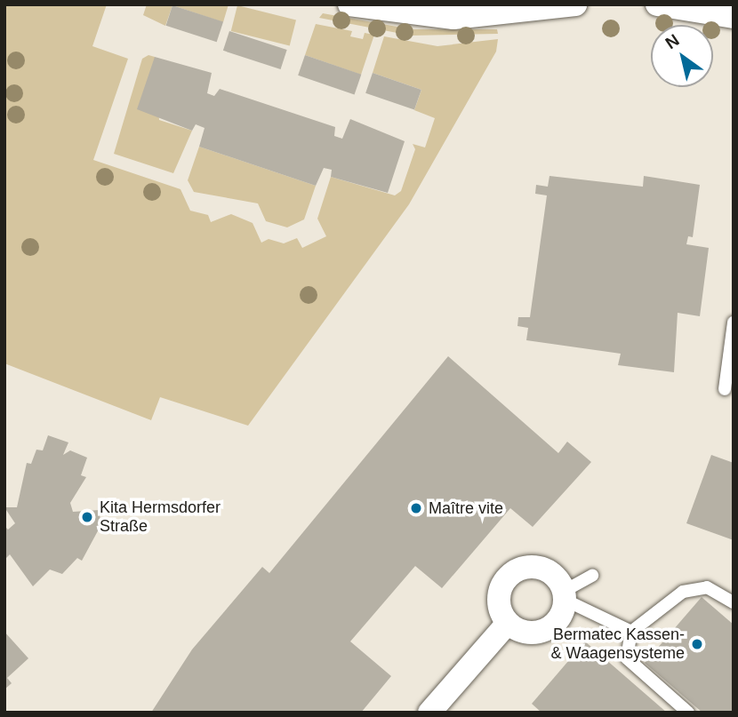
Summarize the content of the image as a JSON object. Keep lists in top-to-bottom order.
{
  "places": ["Maître vite", "Kita Hermsdorfer Straße", "Bermatec Kassen- & Waagensysteme"],
  "north": "top left"
}
